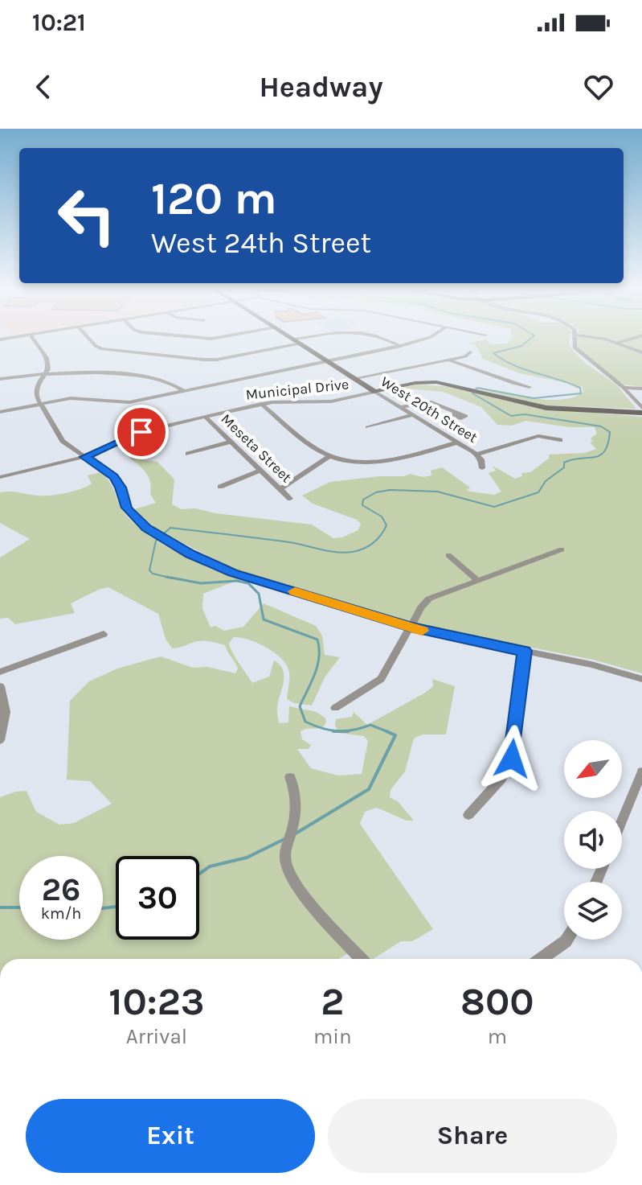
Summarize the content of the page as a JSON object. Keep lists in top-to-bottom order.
{
  "streets": {
    "main road": ["Municipal Drive", "West 20th Street"],
    "street": ["Meseta Street"]
  },
  "crossings": [
    ["Municipal Drive", "West 20th Street"],
    ["Municipal Drive", "Meseta Street"]
  ],
  "north": "bottom left",
  "page": {
    "status": "10:21",
    "header": "Headway",
    "turn": ["120 m", "West 24th Street"],
    "speed": "26 km/h",
    "limit": "30",
    "eta": [
      "10:23",
      "Arrival",
      "2",
      "min",
      "800",
      "m"
    ],
    "buttons": ["Exit", "Share"]
  }
}
